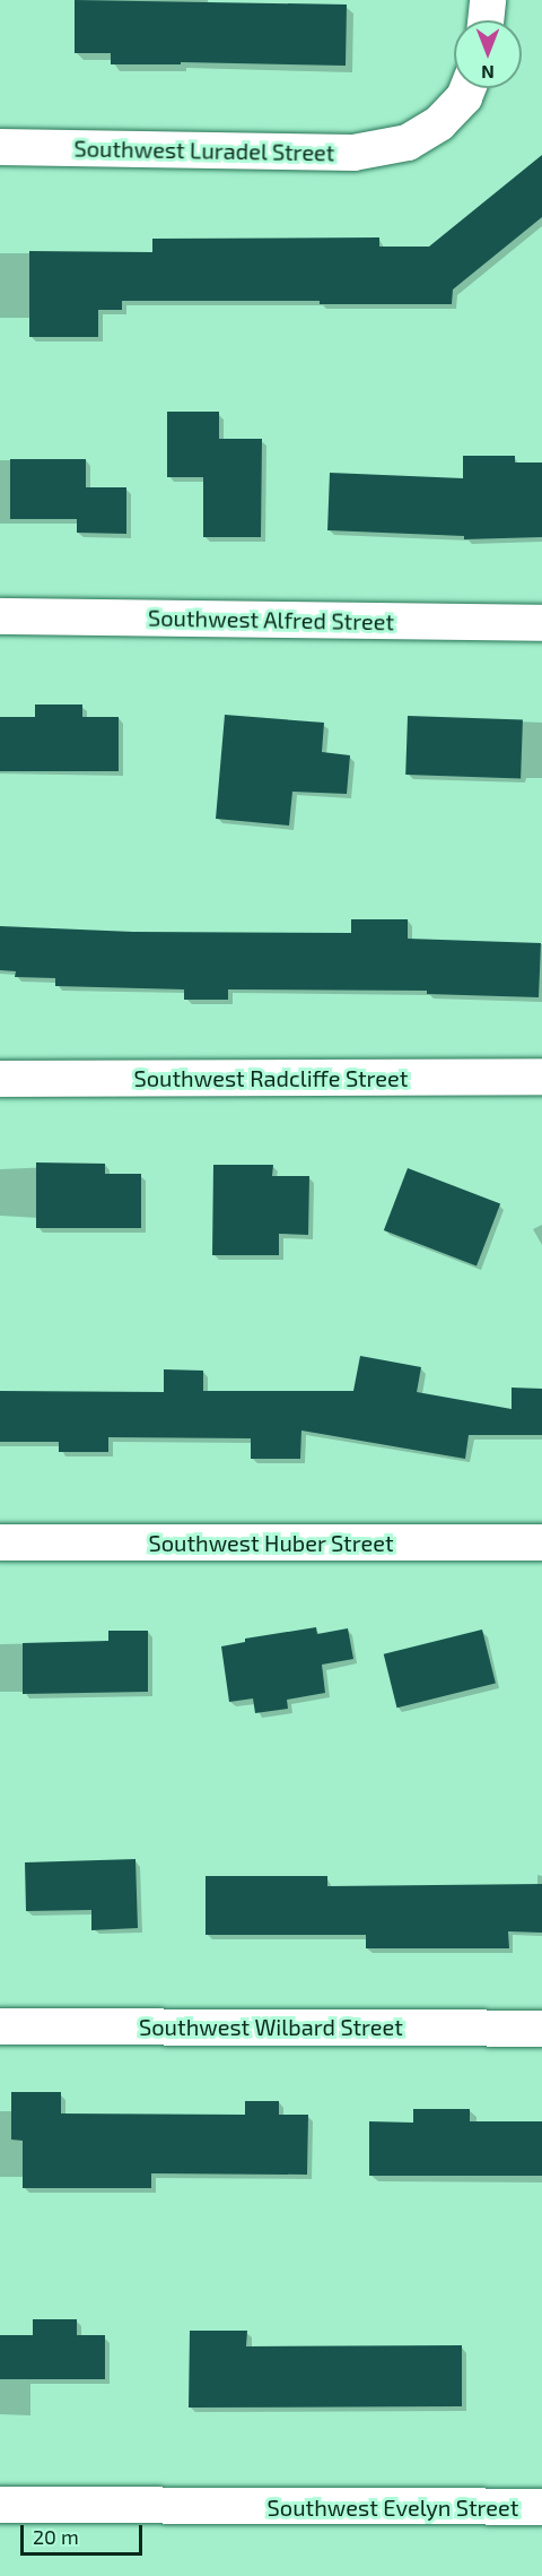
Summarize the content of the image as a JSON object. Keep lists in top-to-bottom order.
{
  "streets": {
    "street": [
      "Southwest Luradel Street",
      "Southwest Alfred Street",
      "Southwest Radcliffe Street",
      "Southwest Huber Street",
      "Southwest Wilbard Street",
      "Southwest Evelyn Street"
    ]
  },
  "scale_bar": "20 m",
  "north": "bottom"
}
